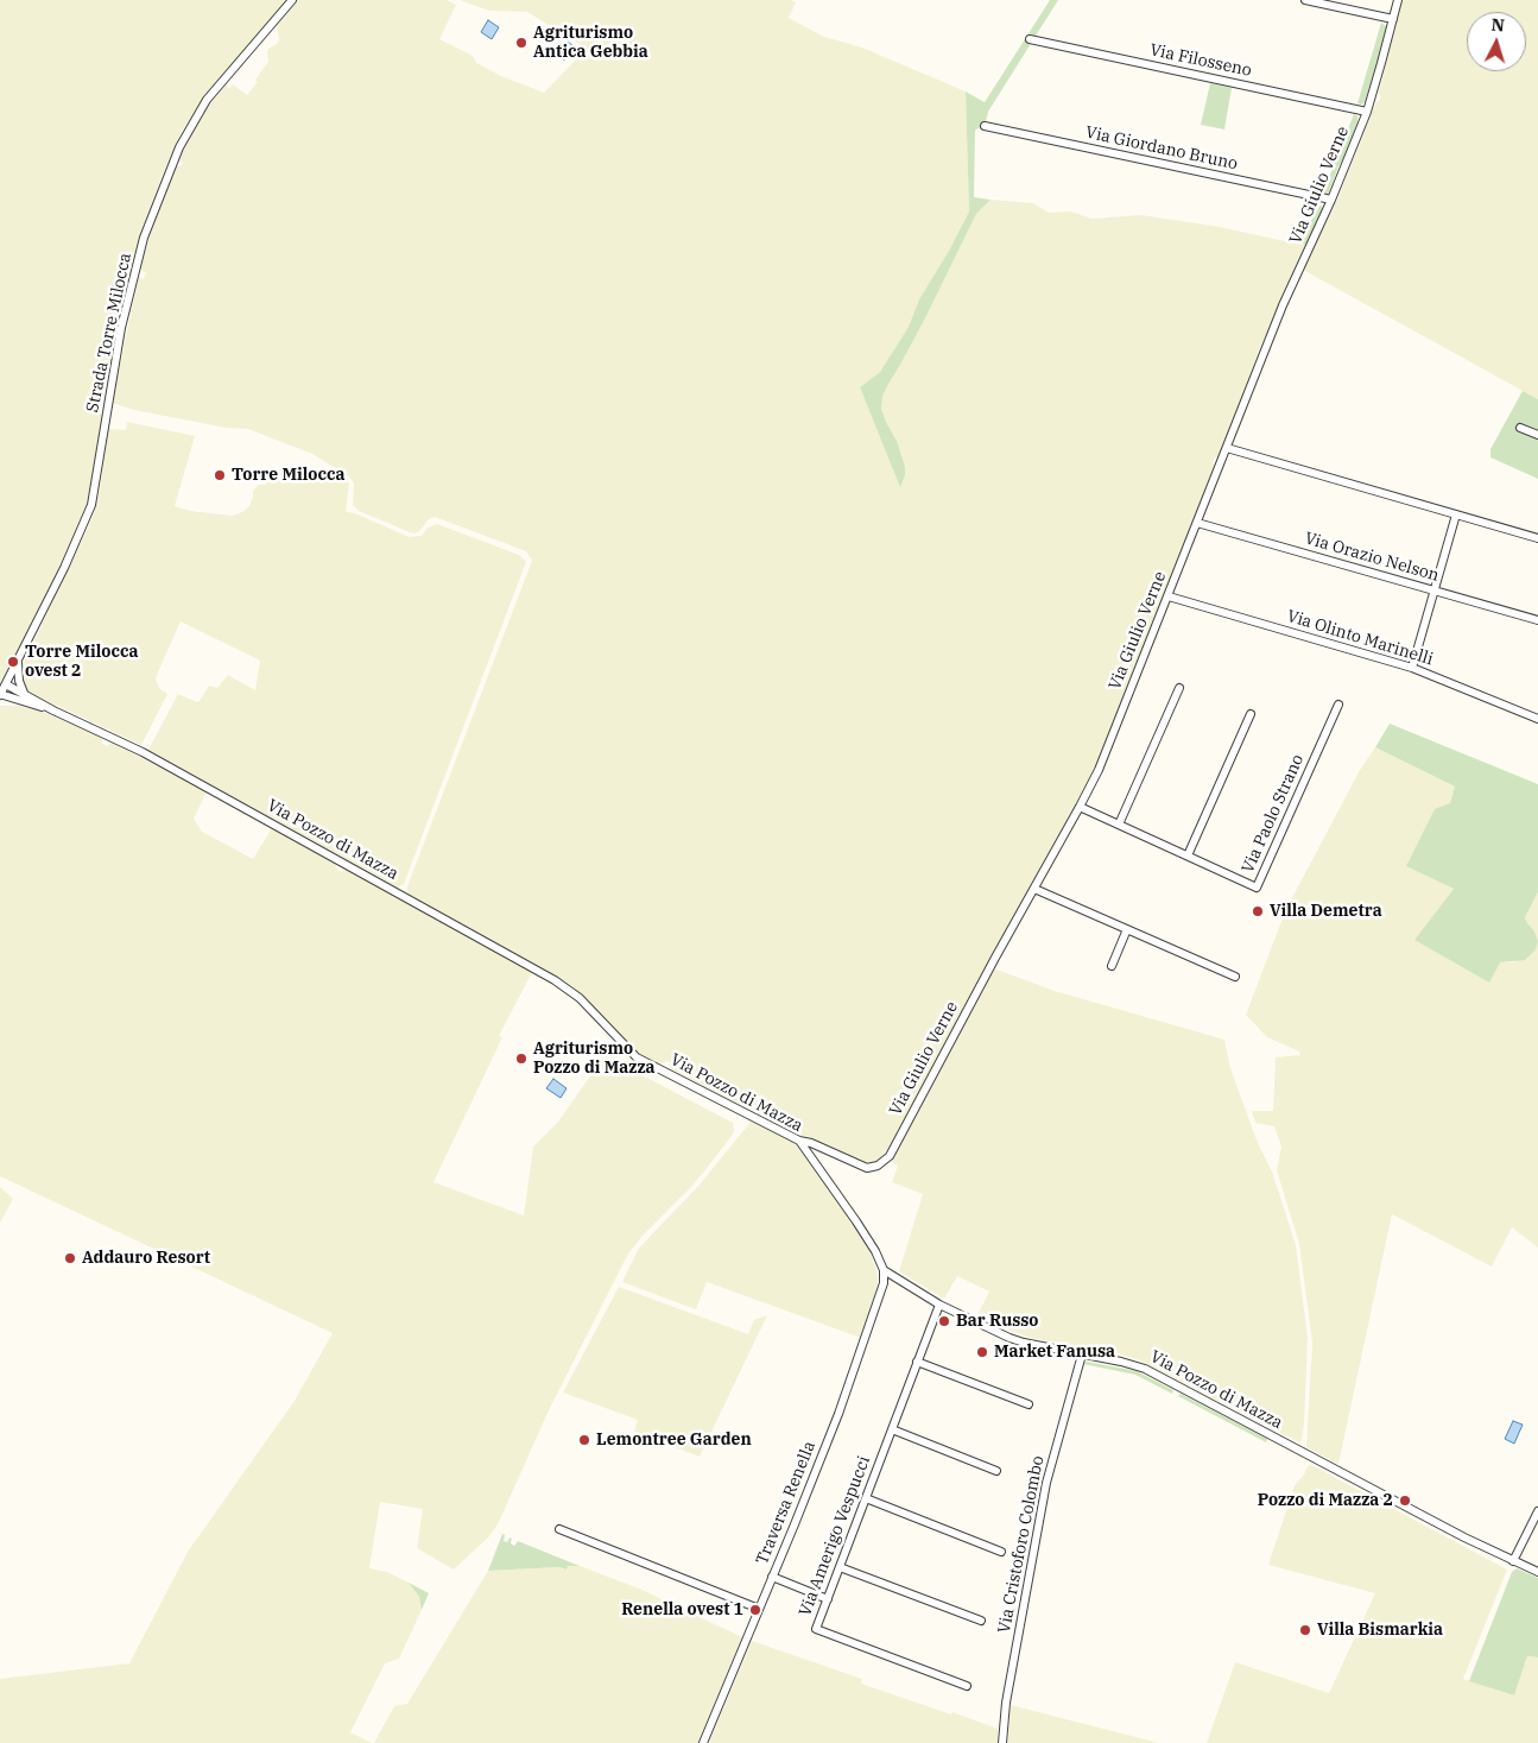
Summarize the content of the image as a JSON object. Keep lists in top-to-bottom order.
{
  "streets": {
    "street": [
      "Via Filosseno",
      "Via Giordano Bruno",
      "Via Giulio Verne",
      "Strada Torre Milocca",
      "Via Orazio Nelson",
      "Via Olinto Marinelli",
      "Via Paolo Strano",
      "Via Pozzo di Mazza",
      "Traversa Renella",
      "Via Amerigo Vespucci",
      "Via Cristoforo Colombo"
    ]
  },
  "crossings": [
    ["Via Filosseno", "Via Giulio Verne"],
    ["Via Giordano Bruno", "Via Giulio Verne"],
    ["Via Giulio Verne", "Via Orazio Nelson"],
    ["Via Giulio Verne", "Via Olinto Marinelli"],
    ["Via Giulio Verne", "Via Paolo Strano"],
    ["Via Giulio Verne", "Via Pozzo di Mazza"],
    ["Via Pozzo di Mazza", "Traversa Renella"],
    ["Via Pozzo di Mazza", "Via Amerigo Vespucci"],
    ["Via Pozzo di Mazza", "Via Cristoforo Colombo"]
  ],
  "places": [
    "Agriturismo Antica Gebbia",
    "Torre Milocca",
    "Torre Milocca ovest 2",
    "Villa Demetra",
    "Agriturismo Pozzo di Mazza",
    "Addauro Resort",
    "Bar Russo",
    "Market Fanusa",
    "Lemontree Garden",
    "Pozzo di Mazza 2",
    "Renella ovest 1",
    "Villa Bismarkia"
  ],
  "north": "top"
}
